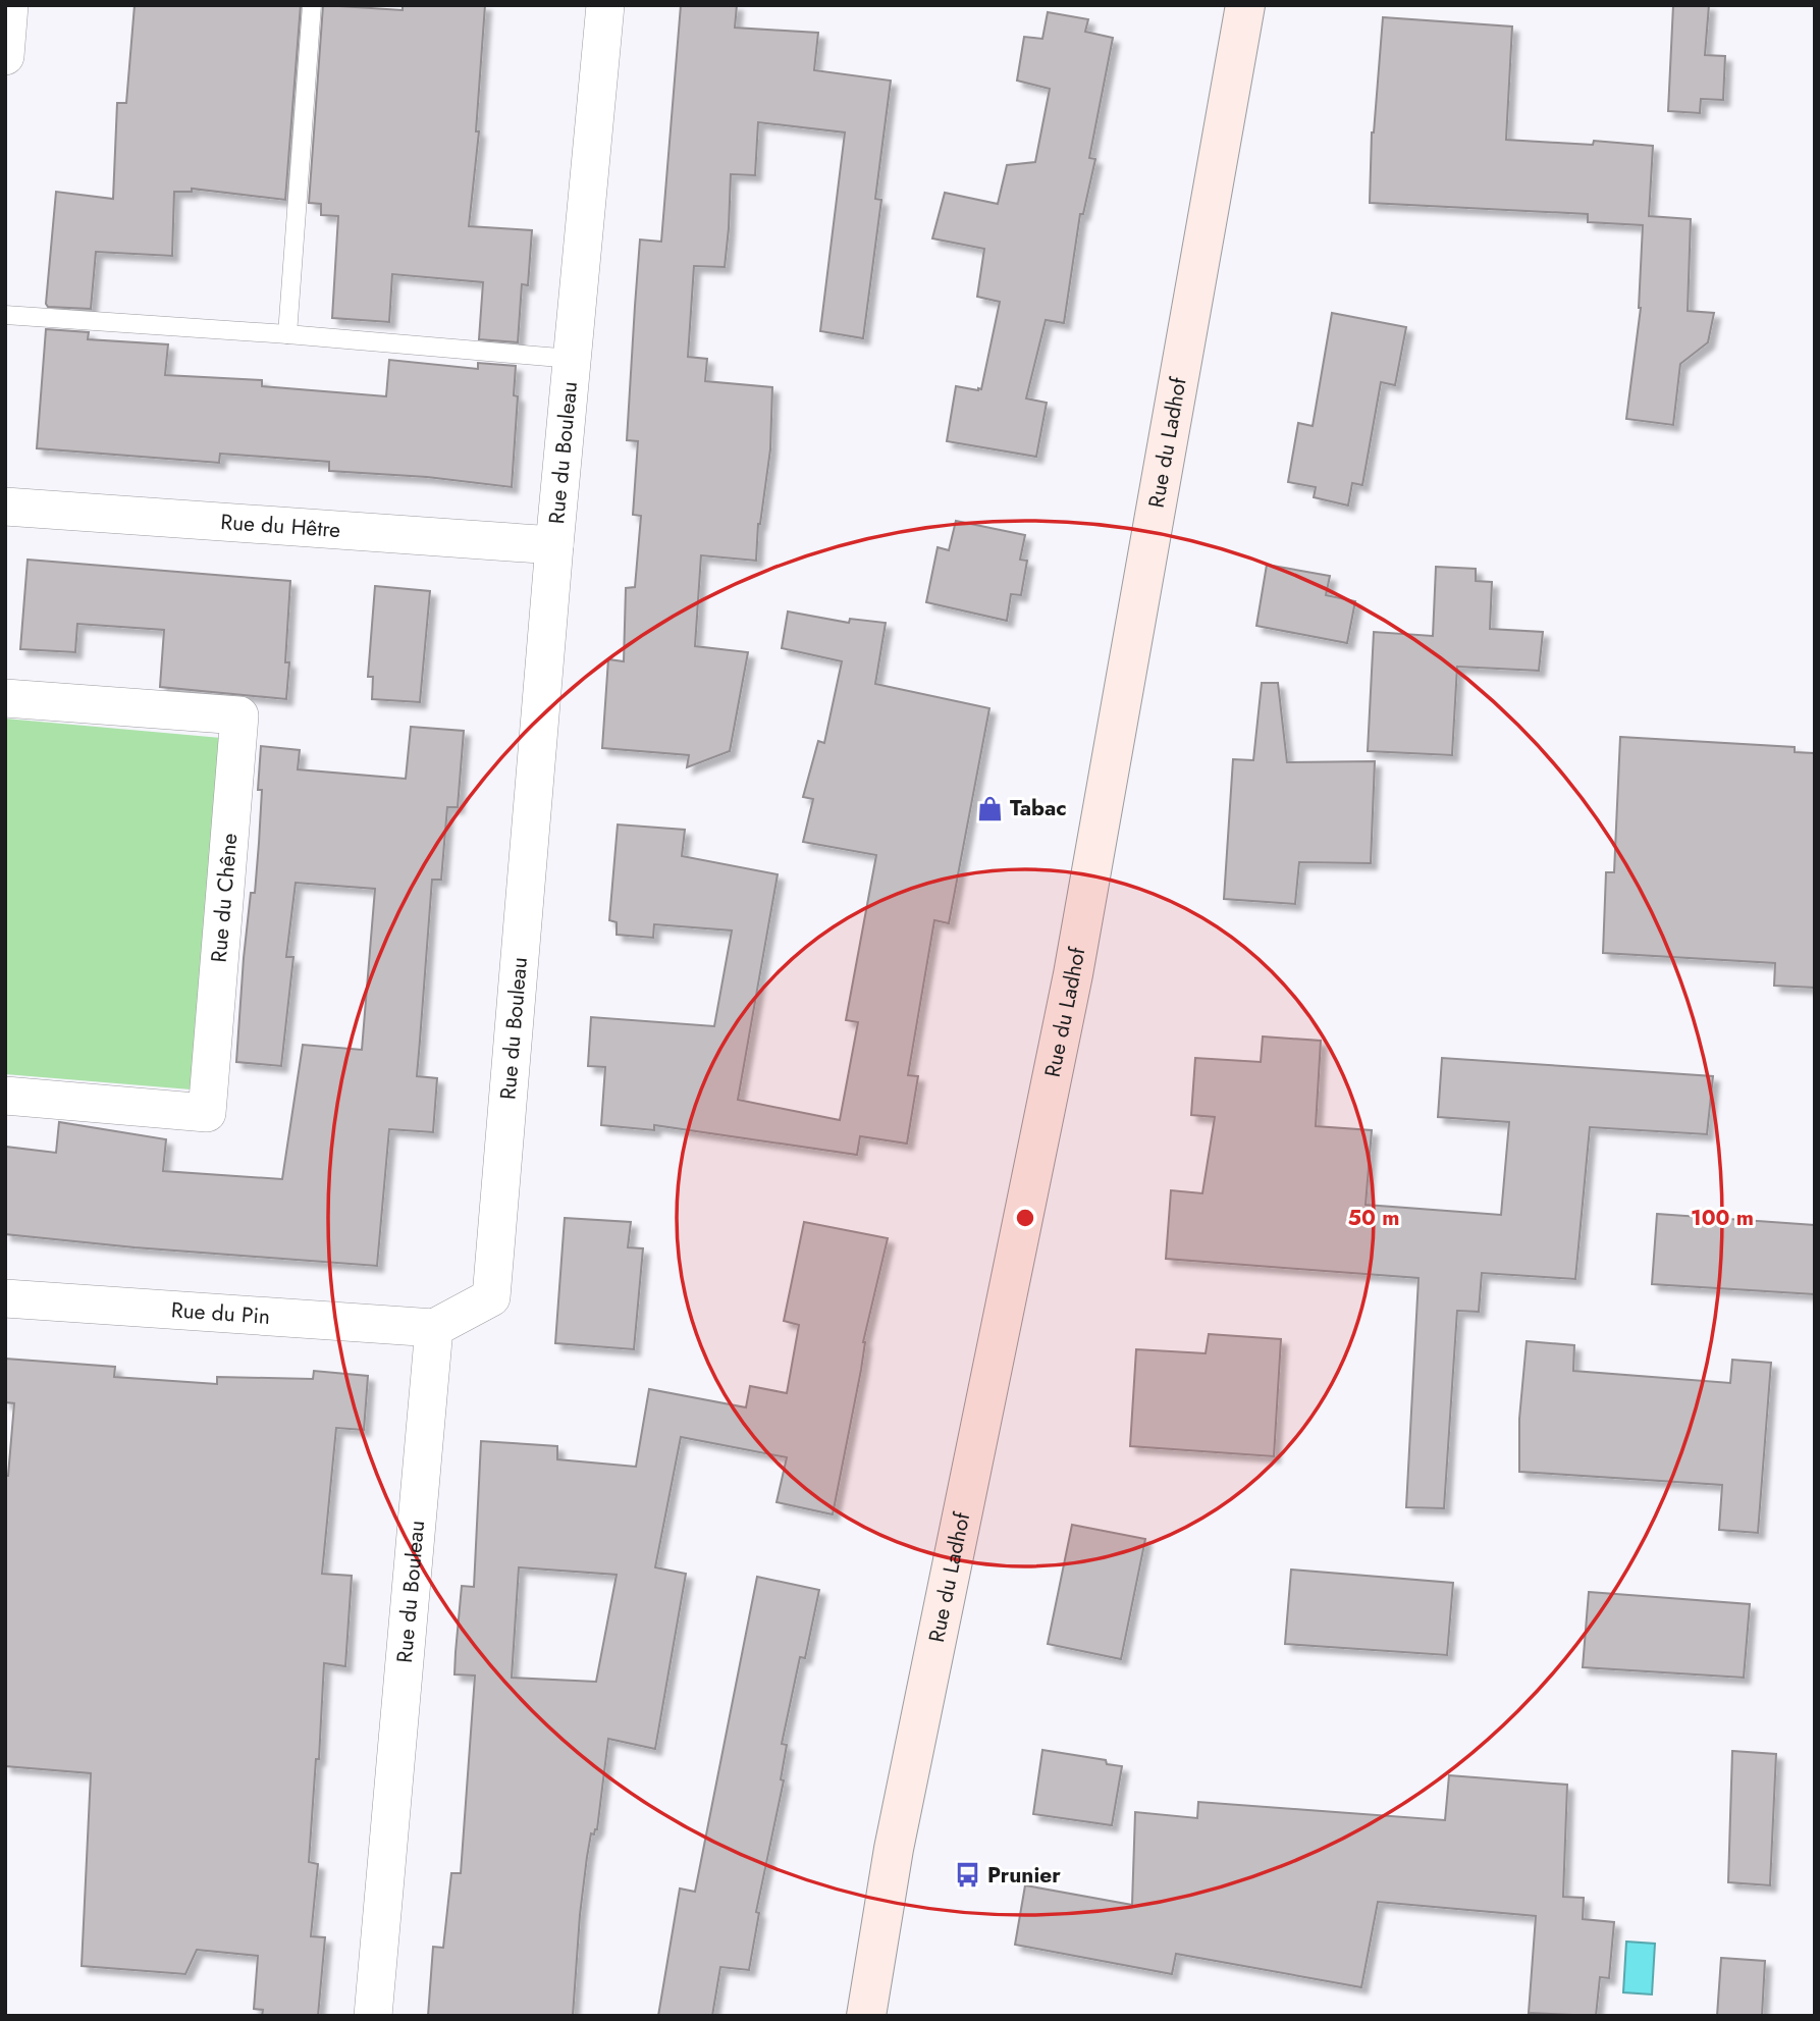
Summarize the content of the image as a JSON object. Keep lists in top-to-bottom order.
{
  "streets": {
    "main road": ["Rue du Ladhof"],
    "street": [
      "Rue du Bouleau",
      "Rue du Hêtre",
      "Rue du Chêne",
      "Rue du Pin"
    ]
  },
  "crossings": [
    ["Rue du Bouleau", "Rue du Hêtre"],
    ["Rue du Bouleau", "Rue du Pin"]
  ],
  "places": {
    "shop": ["Tabac"],
    "bus stop": ["Prunier"]
  },
  "rings": ["50 m", "100 m"]
}
